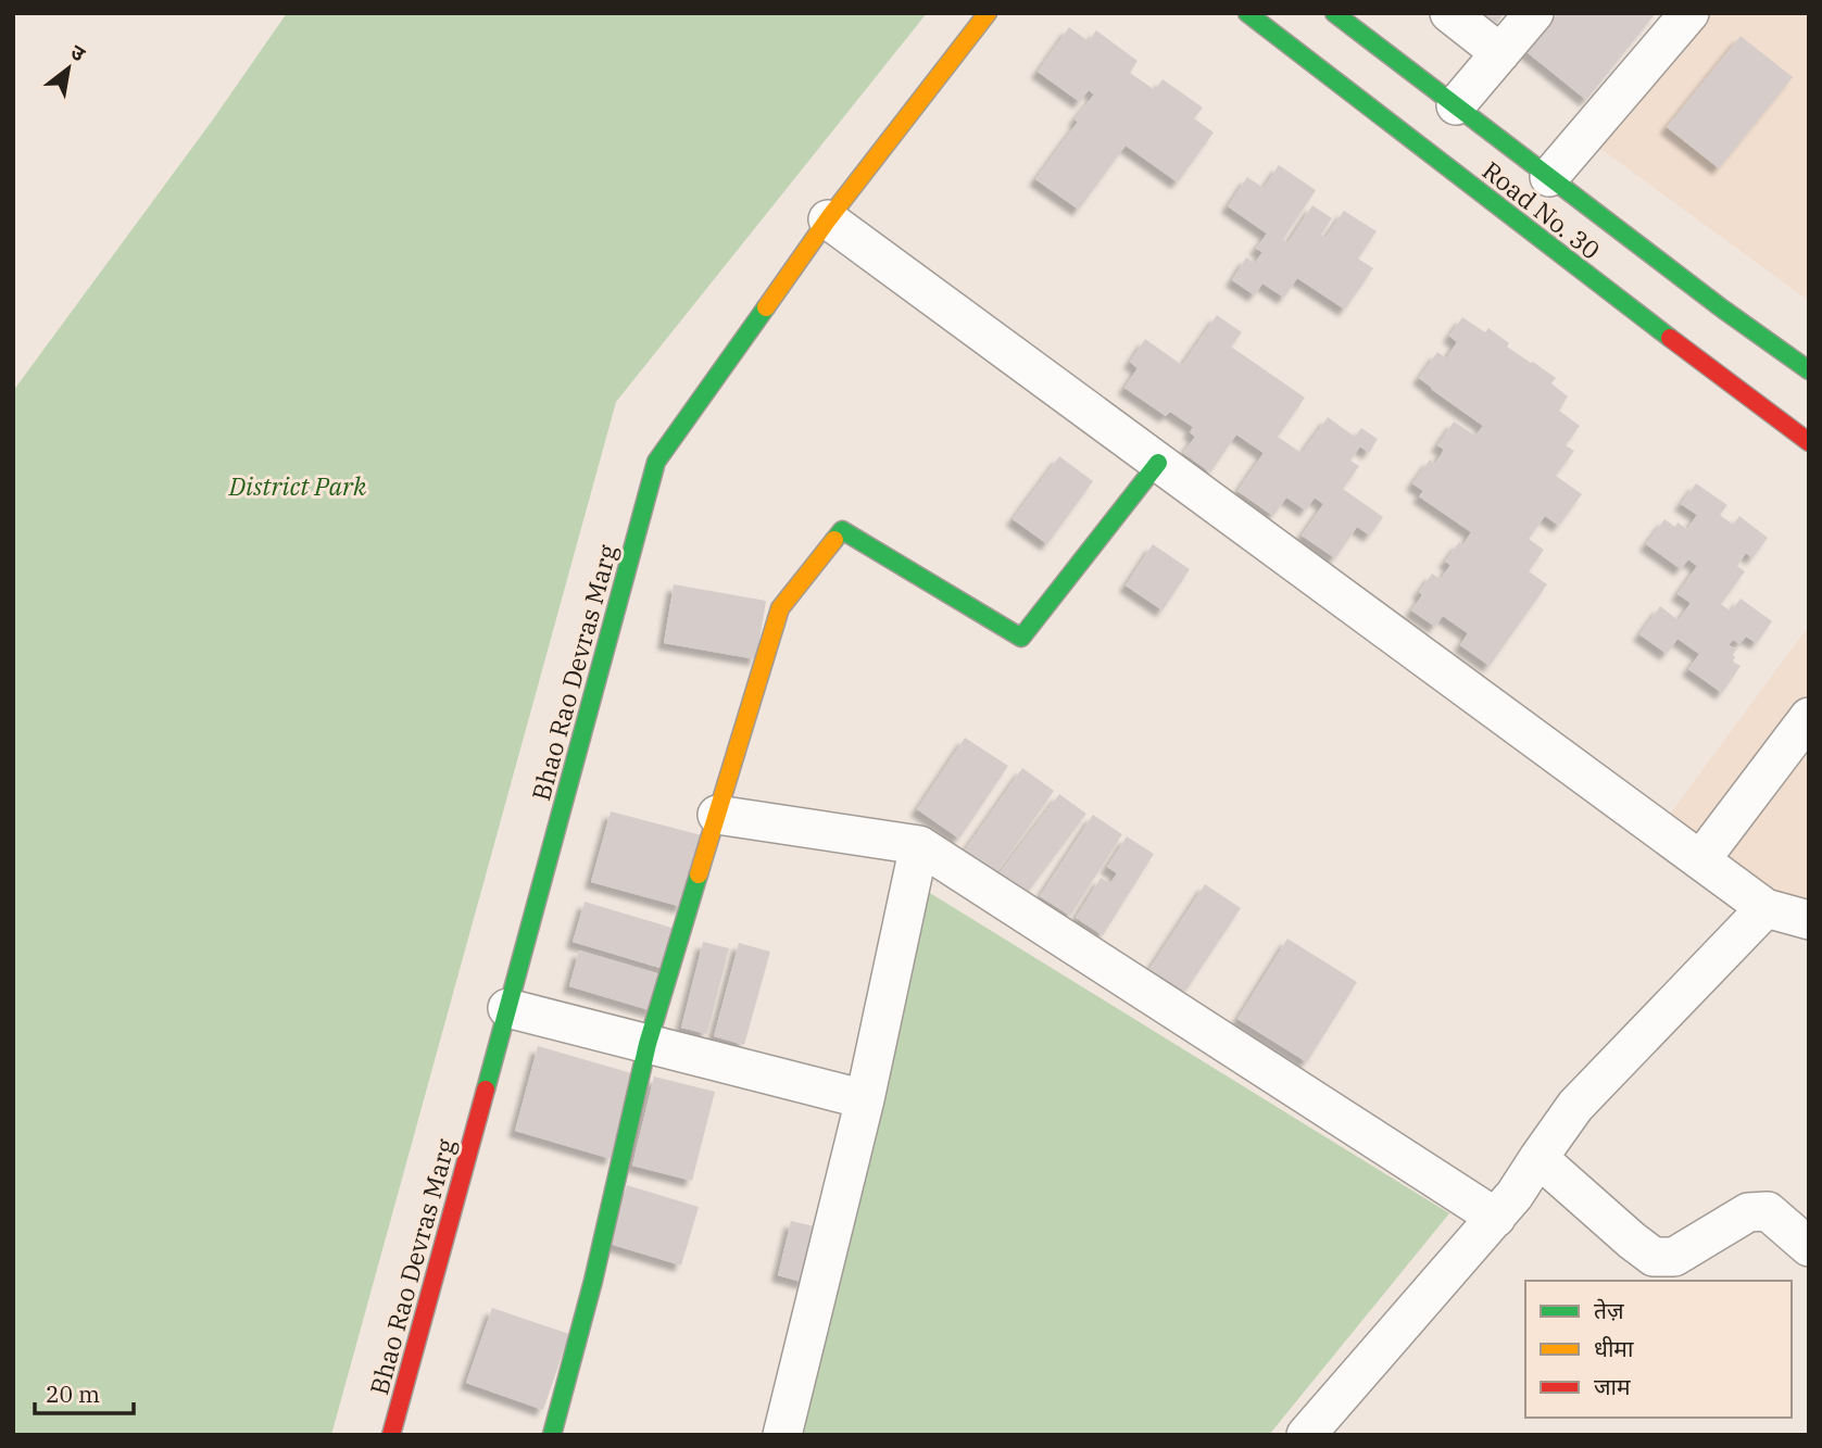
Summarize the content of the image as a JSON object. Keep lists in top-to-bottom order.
{
  "streets": {
    "street": ["Road No. 30", "Bhao Rao Devras Marg"]
  },
  "parks": ["District Park"],
  "legend": ["तेज़", "धीमा", "जाम"],
  "scale_bar": "20 m",
  "north": "top right"
}
